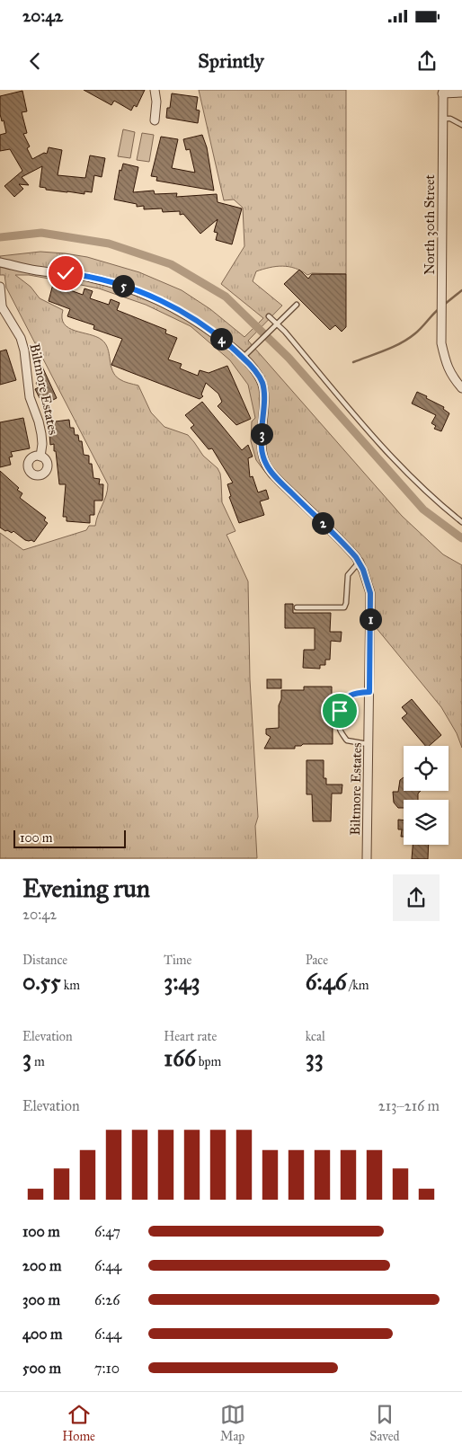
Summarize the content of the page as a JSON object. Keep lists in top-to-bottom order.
{
  "streets": {
    "street": ["North 30th Street", "Biltmore Estates"]
  },
  "scale_bar": "100 m",
  "page": {
    "status": "20:42",
    "header": "Sprintly",
    "pins": [
      "5",
      "4",
      "3",
      "2",
      "1"
    ],
    "scale": "100 m",
    "heading": ["Evening run", "20:42"],
    "stats": [
      ["Distance", "0.55 km"],
      ["Time", "3:43"],
      ["Pace", "6:46 /km"],
      ["Elevation", "3 m"],
      ["Heart rate", "166 bpm"],
      ["kcal", "33"]
    ],
    "chart": ["Elevation", "213–216 m"],
    "list": [
      {
        "name": "100 m",
        "note": "6:47"
      },
      {
        "name": "200 m",
        "note": "6:44"
      },
      {
        "name": "300 m",
        "note": "6:26"
      },
      {
        "name": "400 m",
        "note": "6:44"
      },
      {
        "name": "500 m",
        "note": "7:10"
      }
    ],
    "tabs": ["Home", "Map", "Saved"]
  }
}
